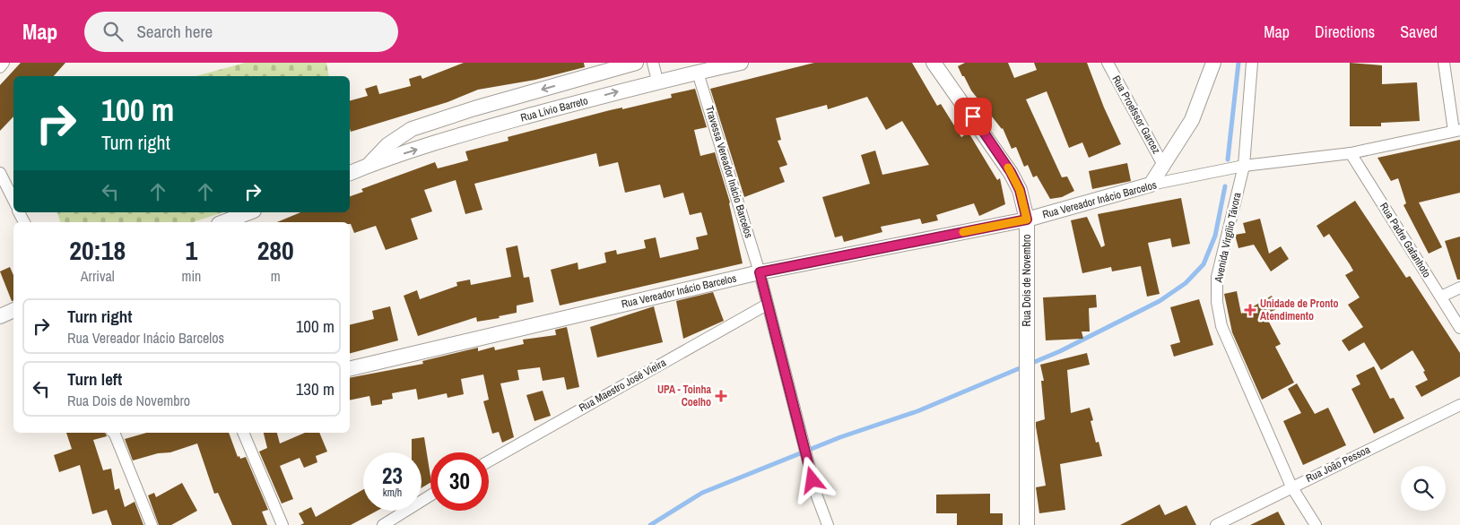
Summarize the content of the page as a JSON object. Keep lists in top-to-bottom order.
{
  "streets": {
    "street": [
      "Rua Lívio Barreto",
      "Rua Proefssor Garcez",
      "Travessa Vereador Inácio Barcelos",
      "Rua Vereador Inácio Barcelos",
      "Avenida Virgílio Távora",
      "Rua Padre Gafanhoto",
      "Rua Dois de Novembro",
      "Rua Maestro José Vieira",
      "Rua João Pessoa"
    ]
  },
  "crossings": [
    ["Rua Lívio Barreto", "Travessa Vereador Inácio Barcelos"],
    ["Travessa Vereador Inácio Barcelos", "Rua Vereador Inácio Barcelos"],
    ["Travessa Vereador Inácio Barcelos", "Rua Maestro José Vieira"],
    ["Rua Vereador Inácio Barcelos", "Avenida Virgílio Távora"],
    ["Rua Vereador Inácio Barcelos", "Rua Padre Gafanhoto"],
    ["Rua Vereador Inácio Barcelos", "Rua Dois de Novembro"],
    ["Avenida Virgílio Távora", "Rua João Pessoa"]
  ],
  "places": {
    "health": ["Unidade de Pronto Atendimento", "UPA - Toinha Coelho"]
  },
  "page": {
    "header": "Map",
    "search": "Search here",
    "nav": ["Map", "Directions", "Saved"],
    "turn": ["100 m", "Turn right"],
    "eta": [
      "20:18",
      "Arrival",
      "1",
      "min",
      "280",
      "m"
    ],
    "list": [
      {
        "name": "Turn right",
        "note": "Rua Vereador Inácio Barcelos",
        "value": "100 m"
      },
      {
        "name": "Turn left",
        "note": "Rua Dois de Novembro",
        "value": "130 m"
      }
    ],
    "speed": "23 km/h",
    "limit": "30"
  }
}
